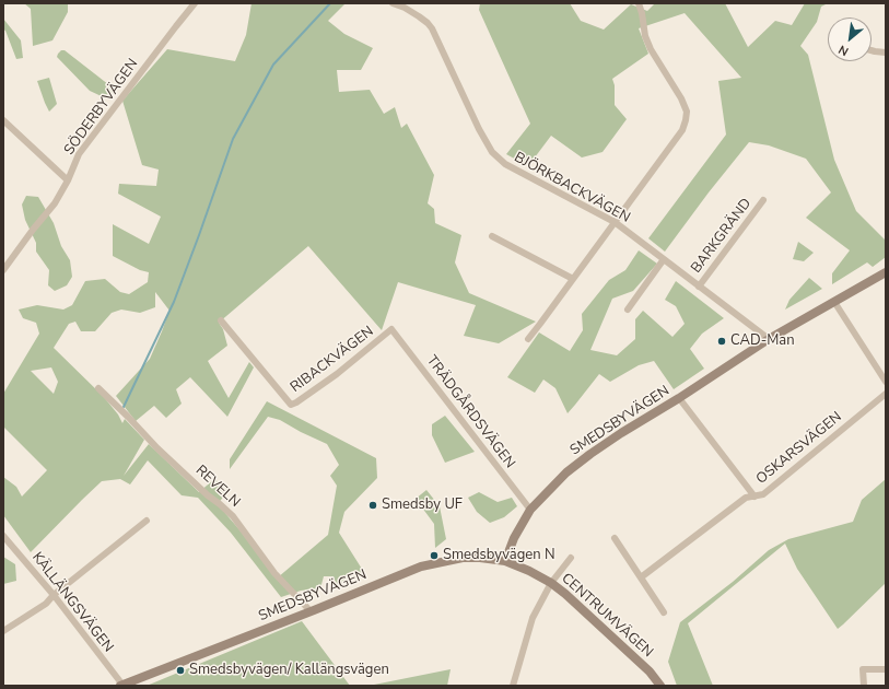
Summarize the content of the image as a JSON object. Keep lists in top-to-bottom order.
{
  "streets": {
    "main road": ["SMEDSBYVÄGEN", "CENTRUMVÄGEN"],
    "street": [
      "SÖDERBYVÄGEN",
      "BJÖRKBACKVÄGEN",
      "BARKGRÄND",
      "RIBACKVÄGEN",
      "TRÄDGÅRDSVÄGEN",
      "OSKARSVÄGEN",
      "REVELN",
      "KÄLLÄNGSVÄGEN"
    ]
  },
  "crossings": [
    ["BJÖRKBACKVÄGEN", "BARKGRÄND"],
    ["BJÖRKBACKVÄGEN", "SMEDSBYVÄGEN"],
    ["RIBACKVÄGEN", "TRÄDGÅRDSVÄGEN"],
    ["TRÄDGÅRDSVÄGEN", "SMEDSBYVÄGEN"],
    ["SMEDSBYVÄGEN", "REVELN"],
    ["SMEDSBYVÄGEN", "KÄLLÄNGSVÄGEN"],
    ["SMEDSBYVÄGEN", "CENTRUMVÄGEN"]
  ],
  "places": [
    "CAD-Man",
    "Smedsby UF",
    "Smedsbyvägen N",
    "Smedsbyvägen/ Kallängsvägen"
  ],
  "north": "bottom left"
}
